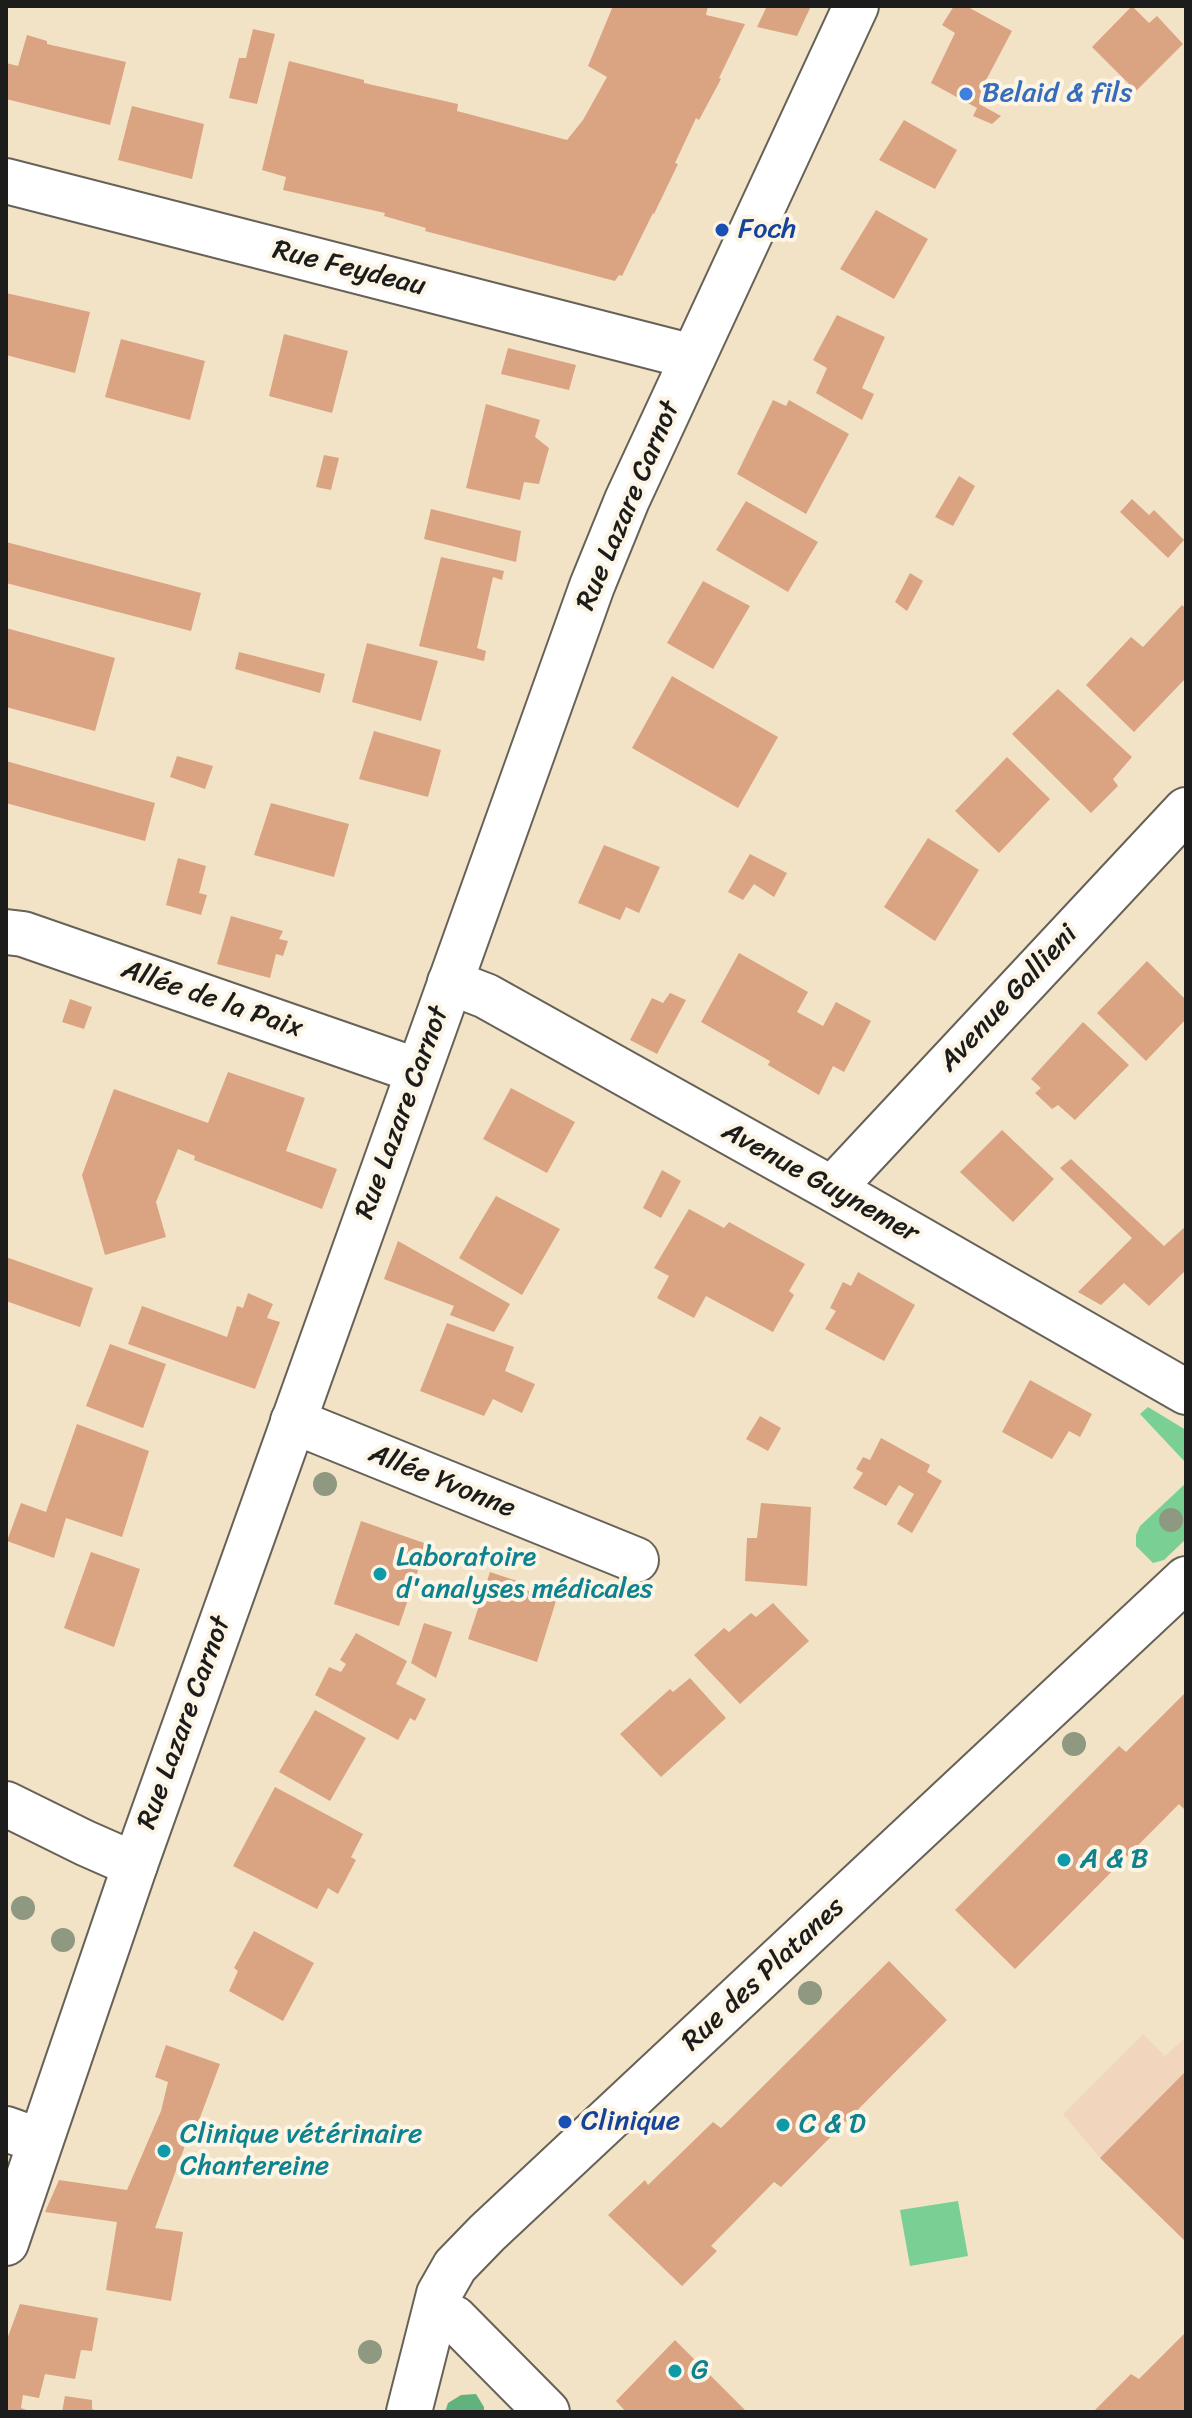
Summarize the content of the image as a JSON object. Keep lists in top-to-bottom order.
{
  "streets": {
    "street": [
      "Rue Feydeau",
      "Rue Lazare Carnot",
      "Avenue Gallieni",
      "Allée de la Paix",
      "Avenue Guynemer",
      "Allée Yvonne",
      "Rue des Platanes"
    ]
  },
  "crossings": [
    ["Rue Feydeau", "Rue Lazare Carnot"],
    ["Rue Lazare Carnot", "Allée de la Paix"],
    ["Rue Lazare Carnot", "Avenue Guynemer"],
    ["Rue Lazare Carnot", "Allée Yvonne"],
    ["Avenue Gallieni", "Avenue Guynemer"]
  ],
  "places": [
    "Belaid & fils",
    "Foch",
    "Laboratoire d'analyses médicales",
    "A & B",
    "Clinique",
    "C & D",
    "Clinique vétérinaire Chantereine",
    "G"
  ]
}
